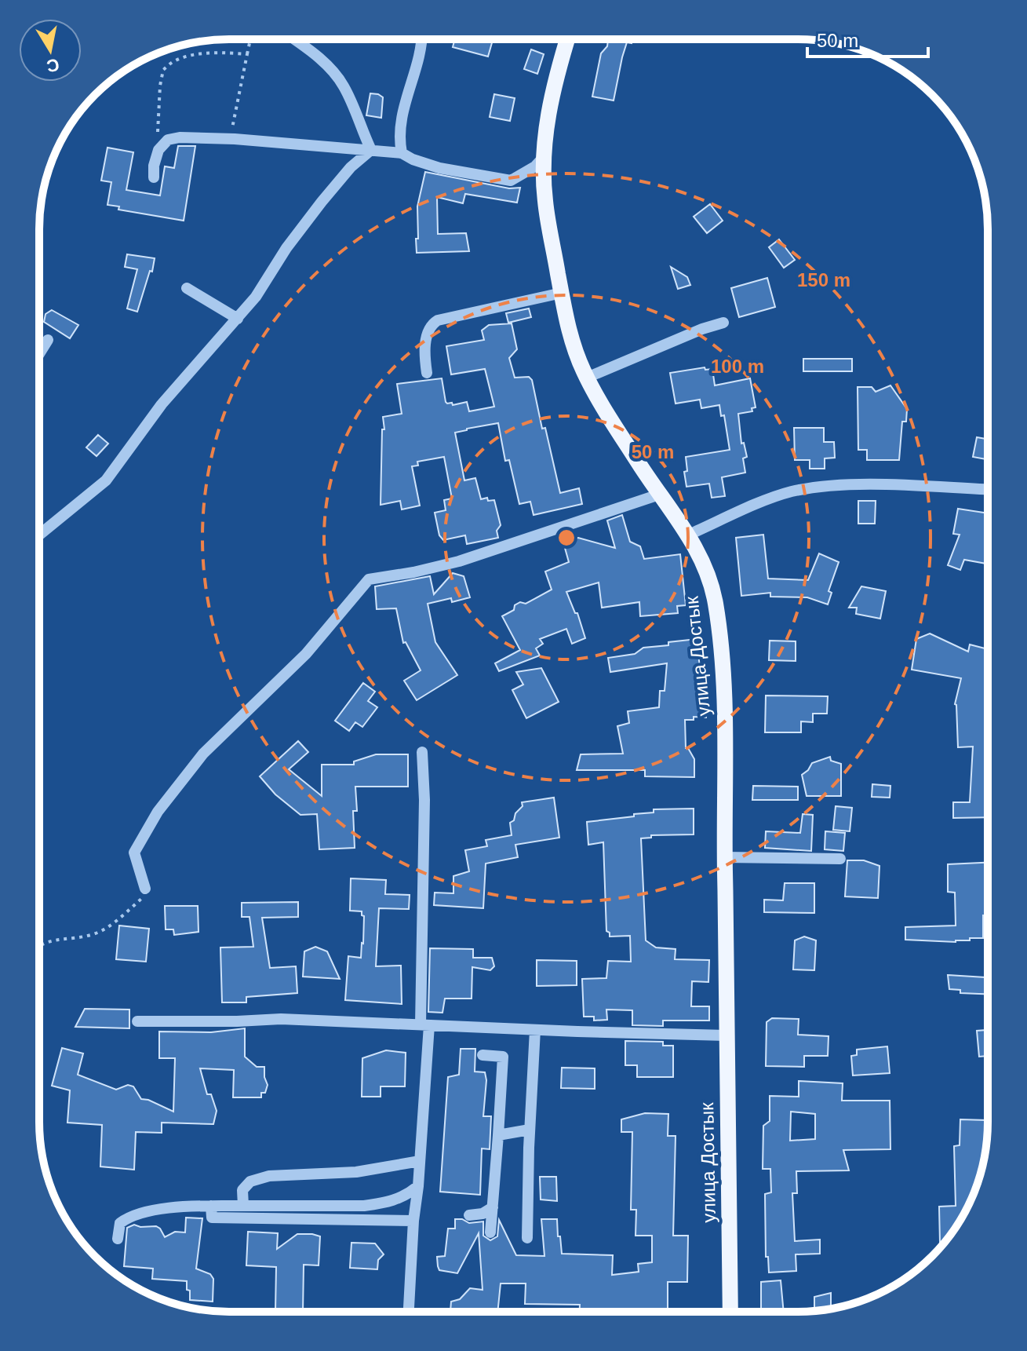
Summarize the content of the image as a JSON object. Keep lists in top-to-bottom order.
{
  "streets": {
    "main road": ["улица Достык"]
  },
  "scale_bar": "50 m",
  "north": "bottom",
  "rings": ["150 m", "100 m", "50 m"]
}
